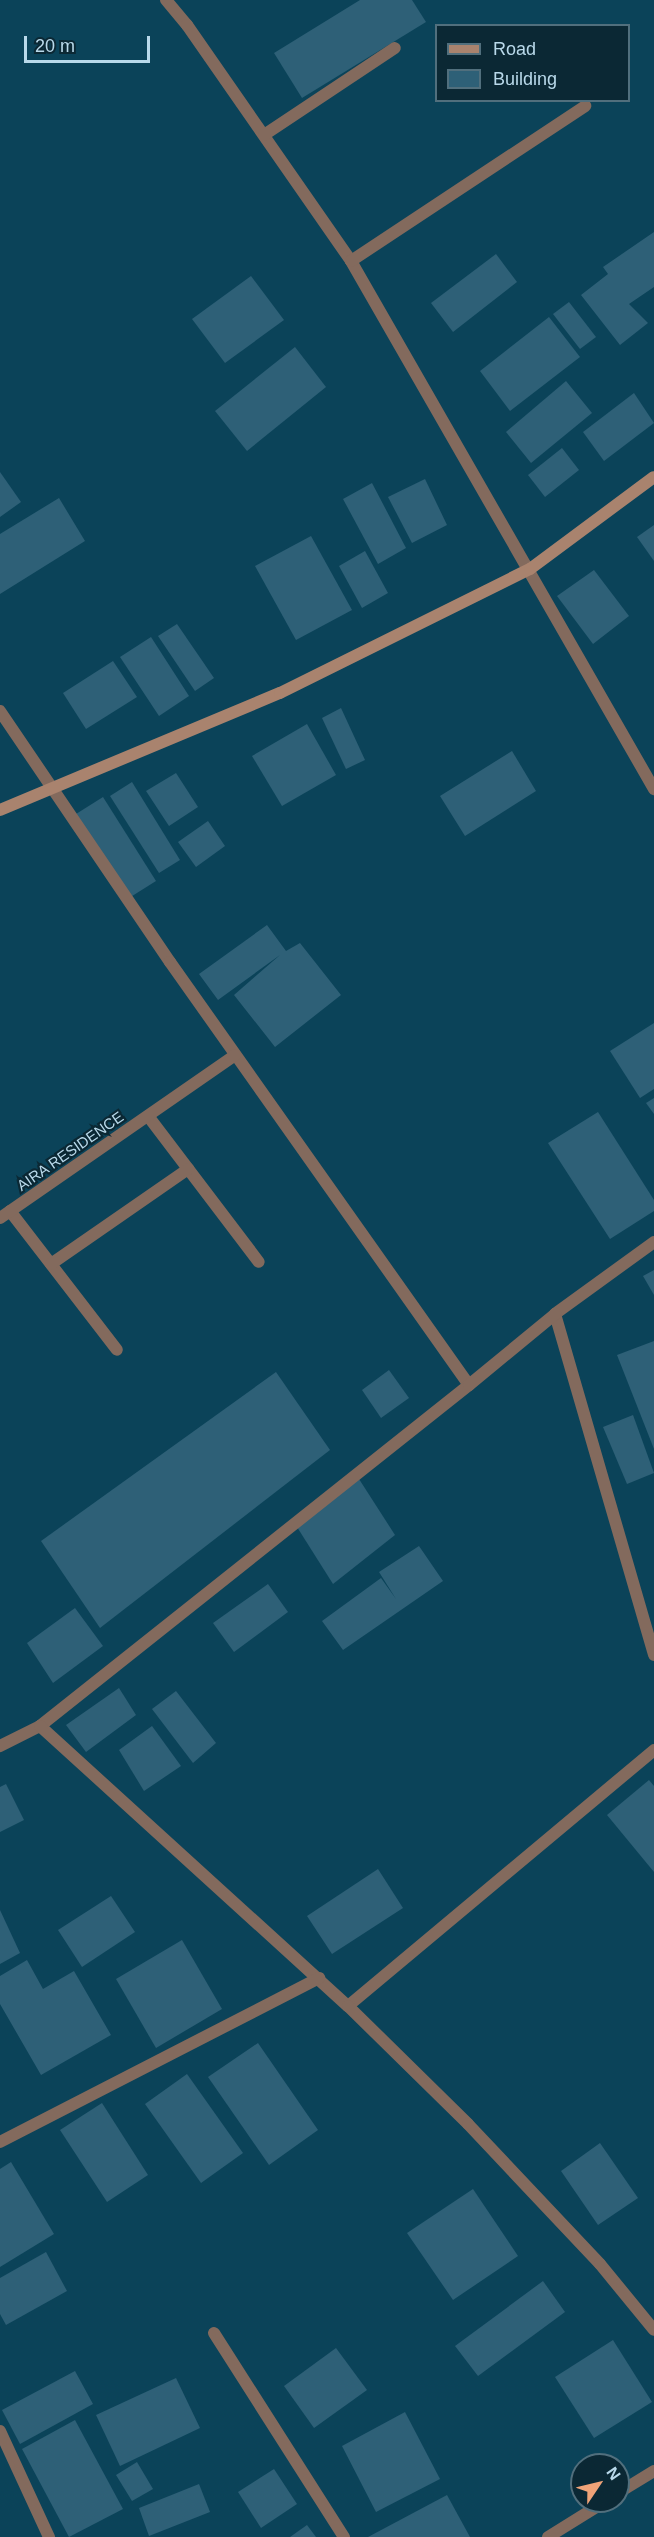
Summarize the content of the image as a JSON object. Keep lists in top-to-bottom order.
{
  "streets": {
    "street": ["AIRA RESIDENCE"]
  },
  "legend": ["Road", "Building"],
  "scale_bar": "20 m",
  "north": "top right"
}
